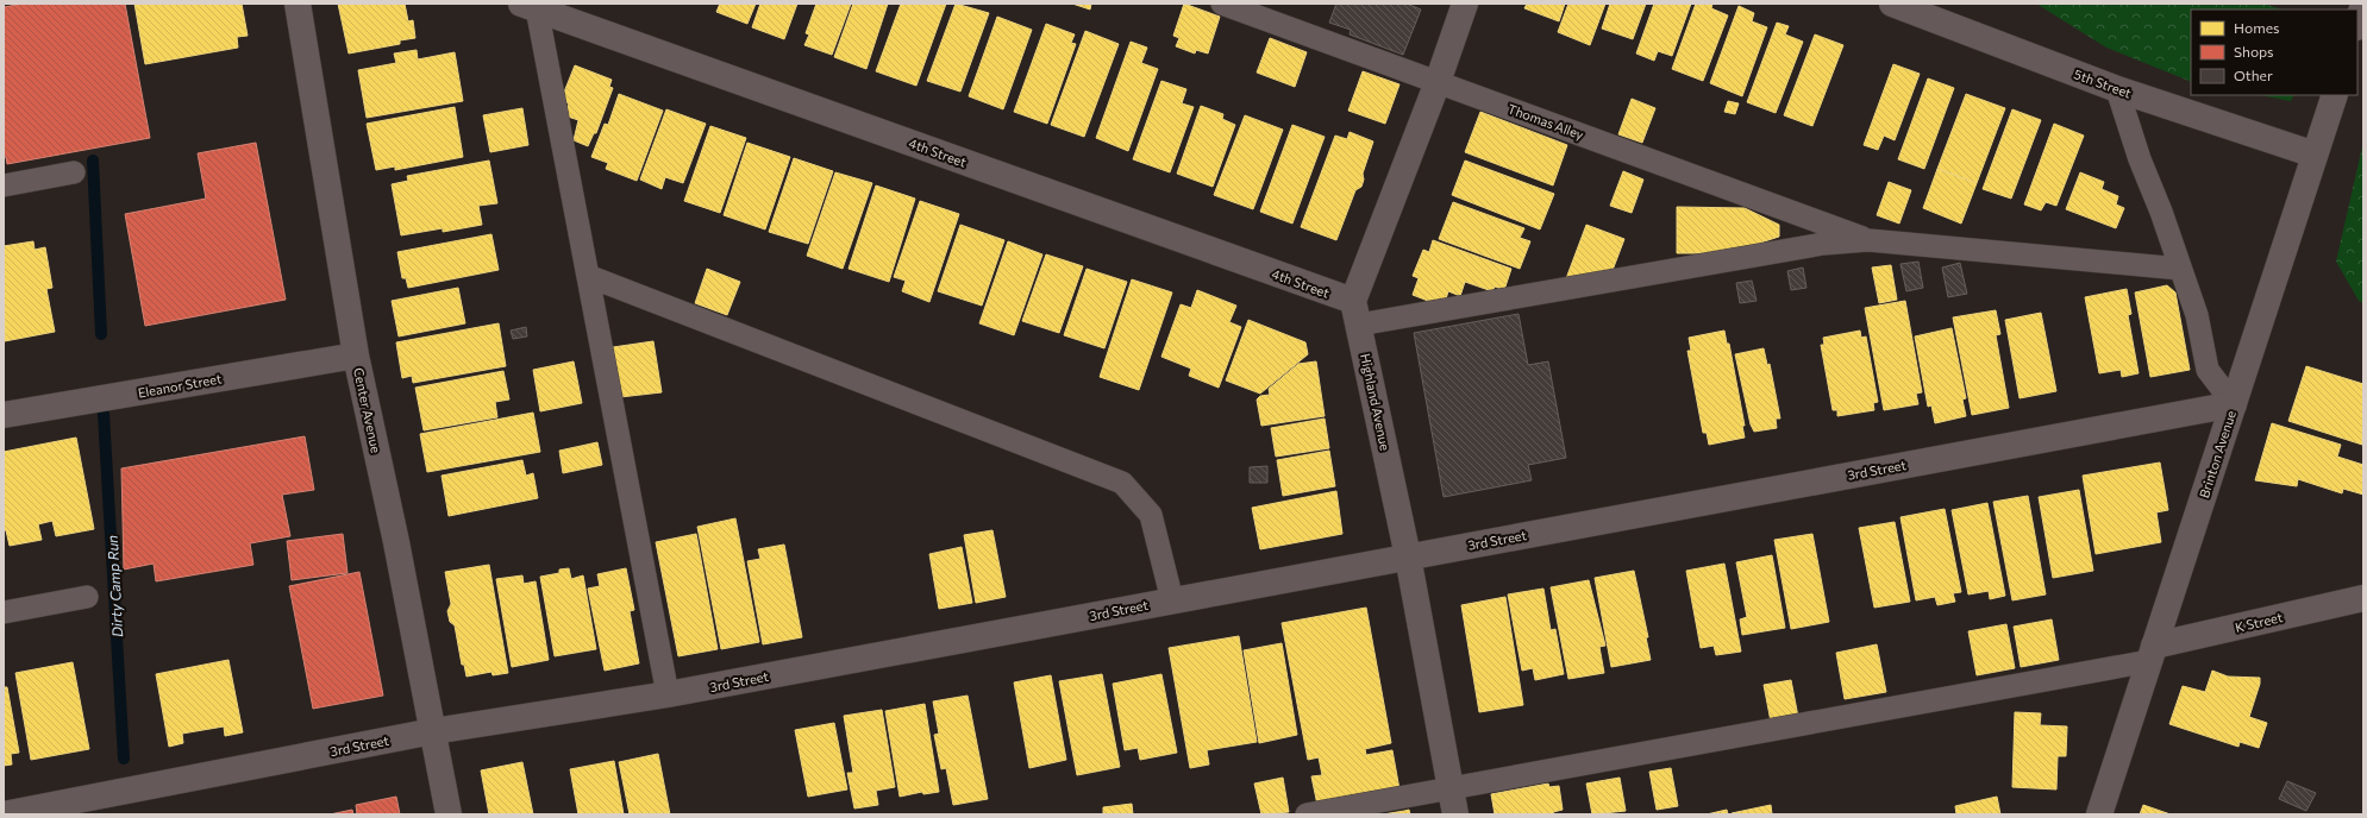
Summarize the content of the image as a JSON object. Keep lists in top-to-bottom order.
{
  "streets": {
    "street": [
      "5th Street",
      "4th Street",
      "Eleanor Street",
      "Highland Avenue",
      "Center Avenue",
      "Brinton Avenue",
      "3rd Street",
      "K Street"
    ],
    "lane": ["Thomas Alley"]
  },
  "crossings": [
    ["5th Street", "Brinton Avenue"],
    ["4th Street", "Highland Avenue"],
    ["Eleanor Street", "Center Avenue"],
    ["Highland Avenue", "3rd Street"],
    ["Center Avenue", "3rd Street"],
    ["Brinton Avenue", "3rd Street"],
    ["Brinton Avenue", "K Street"]
  ],
  "water": ["Dirty Camp Run"],
  "legend": ["Homes", "Shops", "Other"]
}
